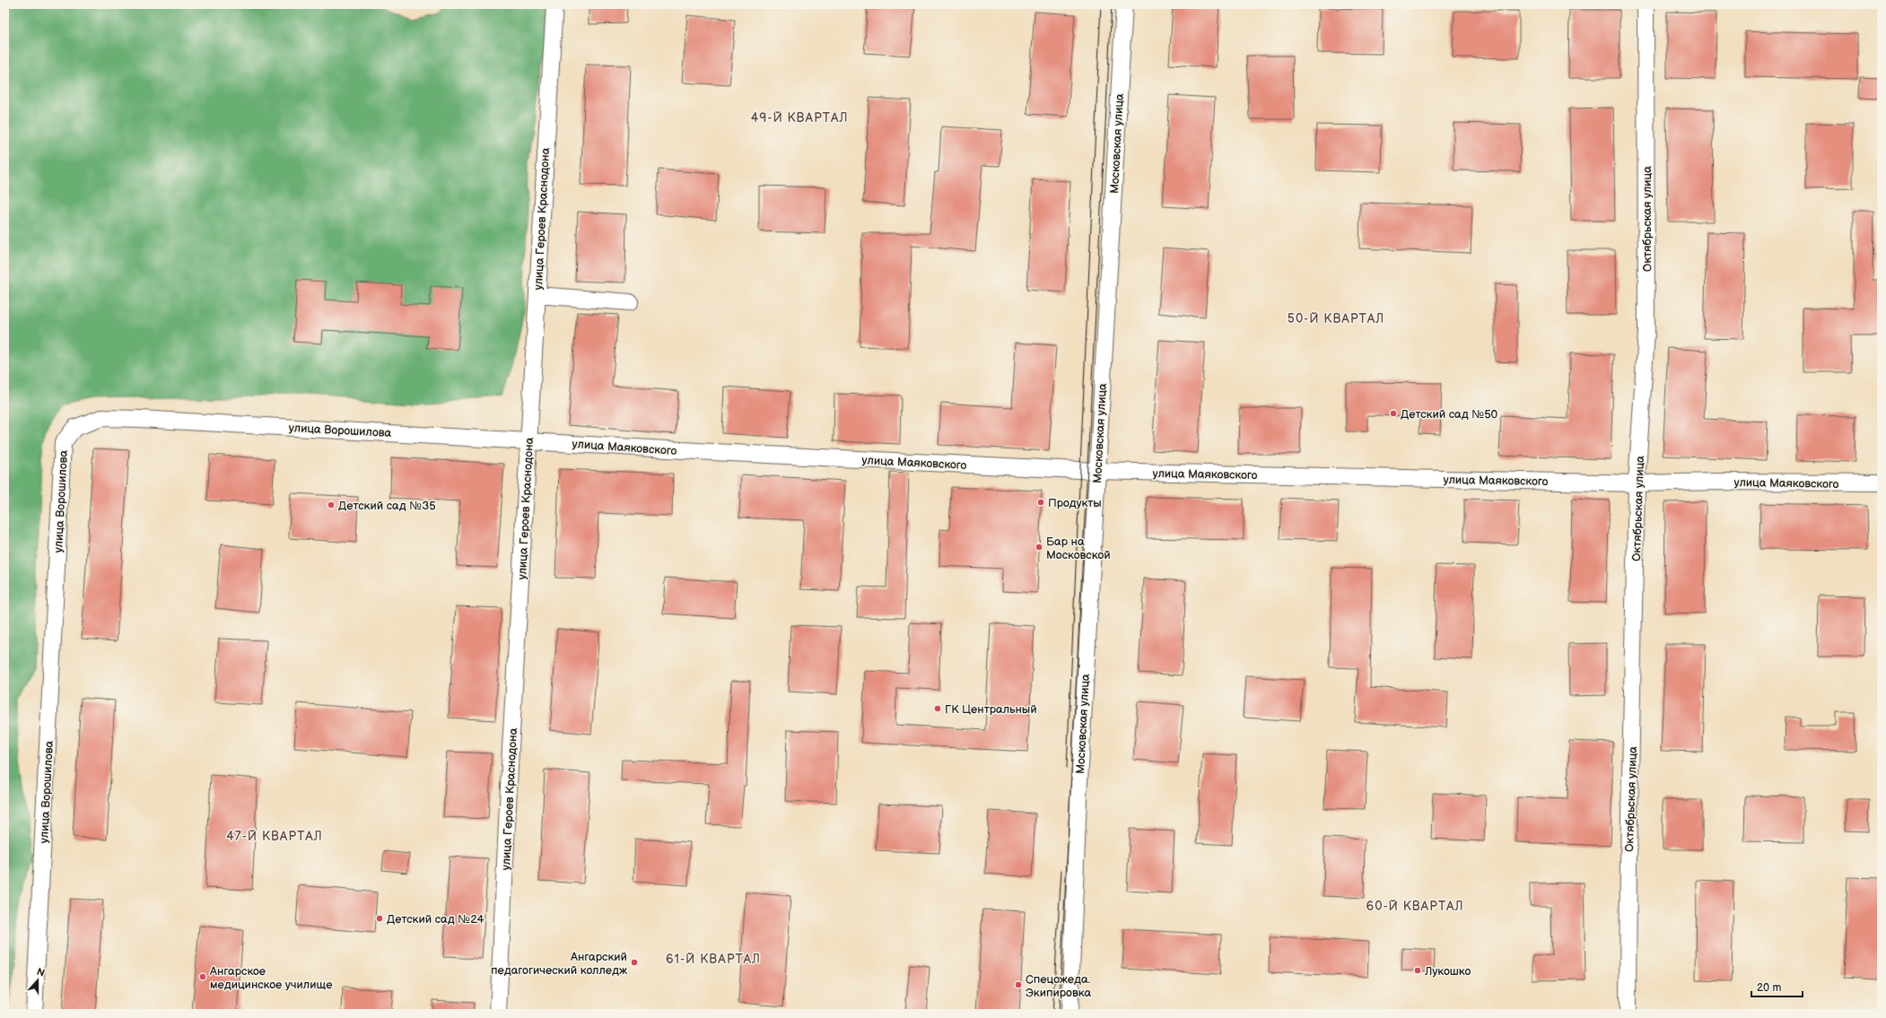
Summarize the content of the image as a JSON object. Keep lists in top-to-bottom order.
{
  "streets": {
    "street": [
      "Московская улица",
      "улица Героев Краснодона",
      "Октябрьская улица",
      "улица Ворошилова",
      "улица Маяковского"
    ]
  },
  "crossings": [
    ["Московская улица", "улица Маяковского"],
    ["улица Героев Краснодона", "улица Ворошилова"],
    ["улица Героев Краснодона", "улица Маяковского"],
    ["Октябрьская улица", "улица Маяковского"],
    ["улица Ворошилова", "улица Маяковского"]
  ],
  "districts": [
    "49-Й КВАРТАЛ",
    "50-Й КВАРТАЛ",
    "47-Й КВАРТАЛ",
    "60-Й КВАРТАЛ",
    "61-Й КВАРТАЛ"
  ],
  "places": [
    "Детский сад №50",
    "Продукты",
    "Детский сад №35",
    "Бар на Московской",
    "ГК Центральный",
    "Детский сад №24",
    "Ангарский педагогический колледж",
    "Лукошко",
    "Ангарское медицинское училище",
    "Спецожеда. Экипировка"
  ],
  "scale_bar": "20 m",
  "north": "top"
}
